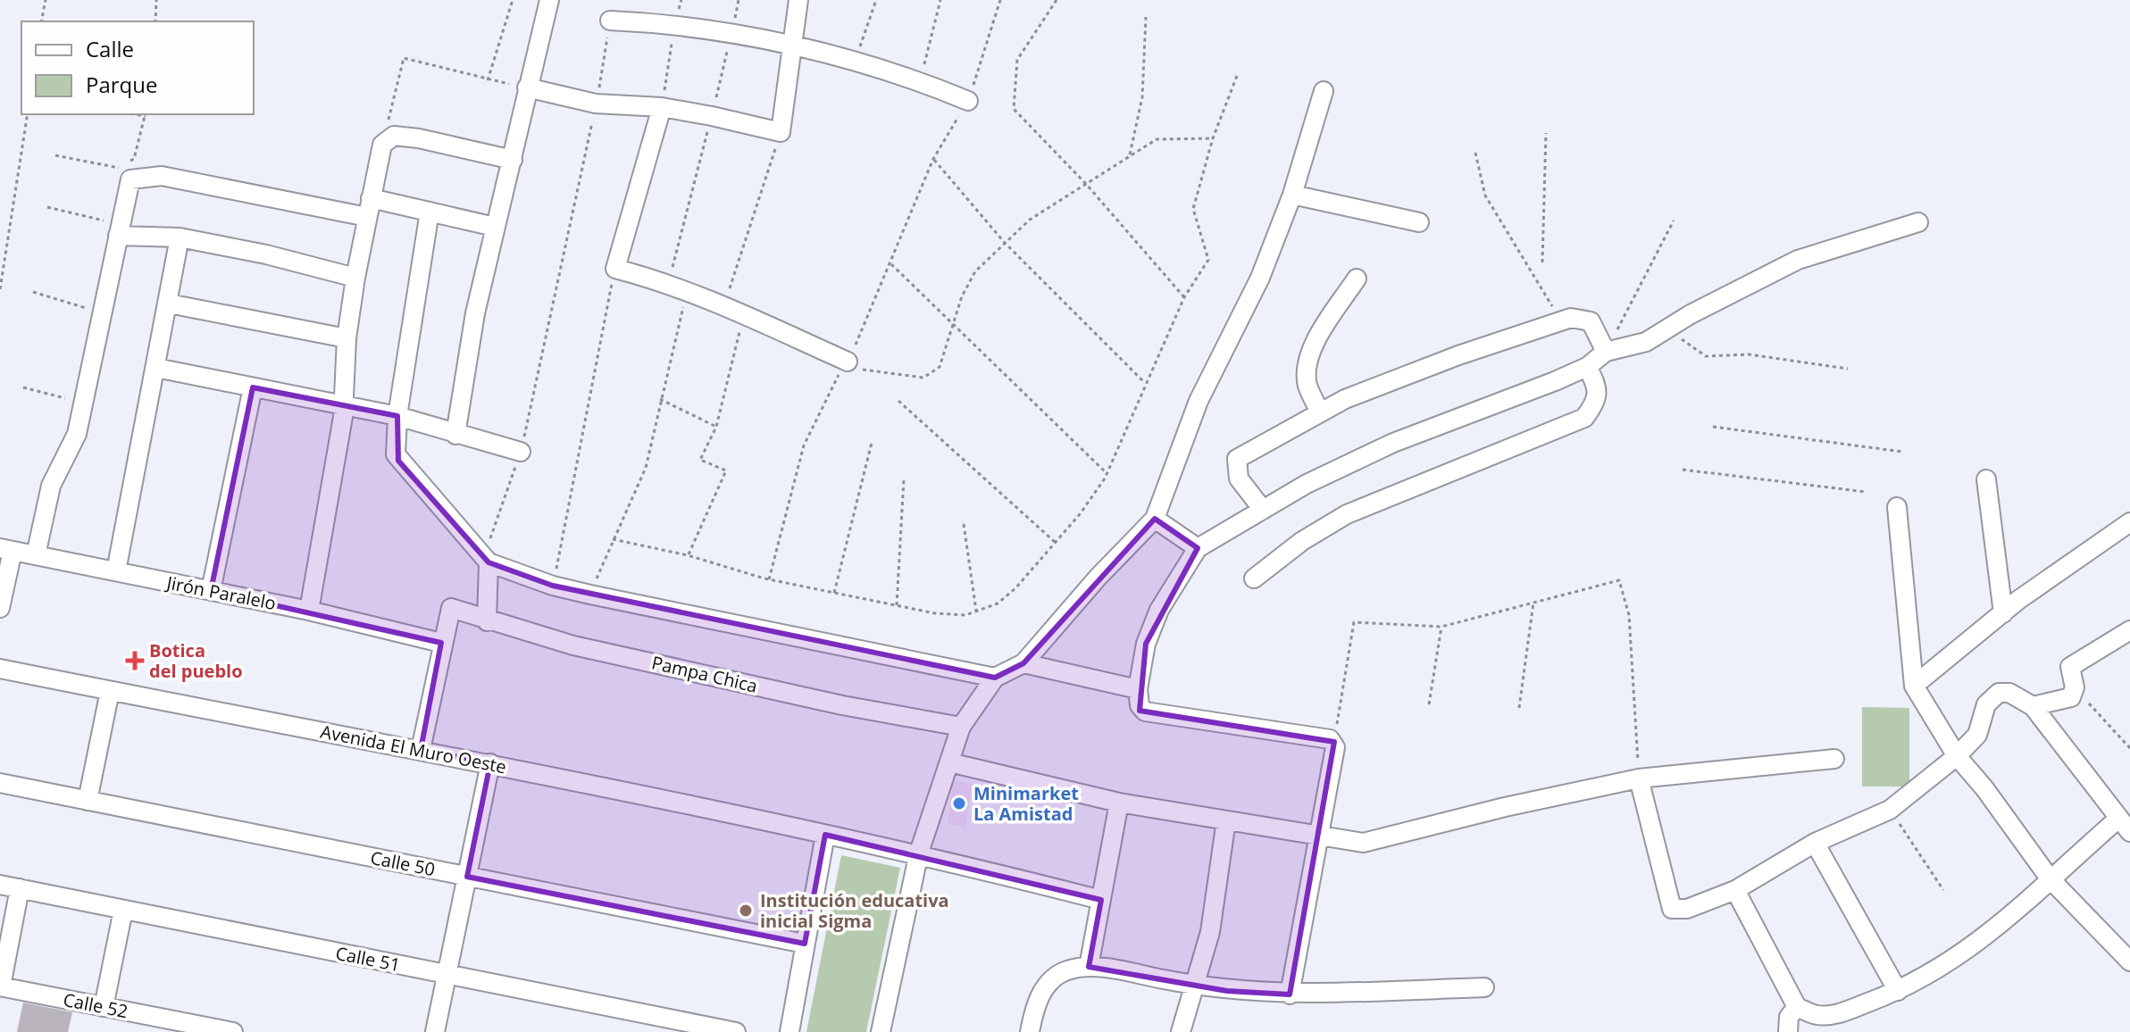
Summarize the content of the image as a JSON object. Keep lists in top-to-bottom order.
{
  "streets": {
    "street": [
      "Jirón Paralelo",
      "Pampa Chica",
      "Avenida El Muro Oeste",
      "Calle 50",
      "Calle 51",
      "Calle 52"
    ]
  },
  "crossings": [
    ["Jirón Paralelo", "Pampa Chica"]
  ],
  "places": {
    "health": ["Botica del pueblo"],
    "other": ["Minimarket La Amistad", "Institución educativa inicial Sigma"]
  },
  "legend": ["Calle", "Parque"]
}
